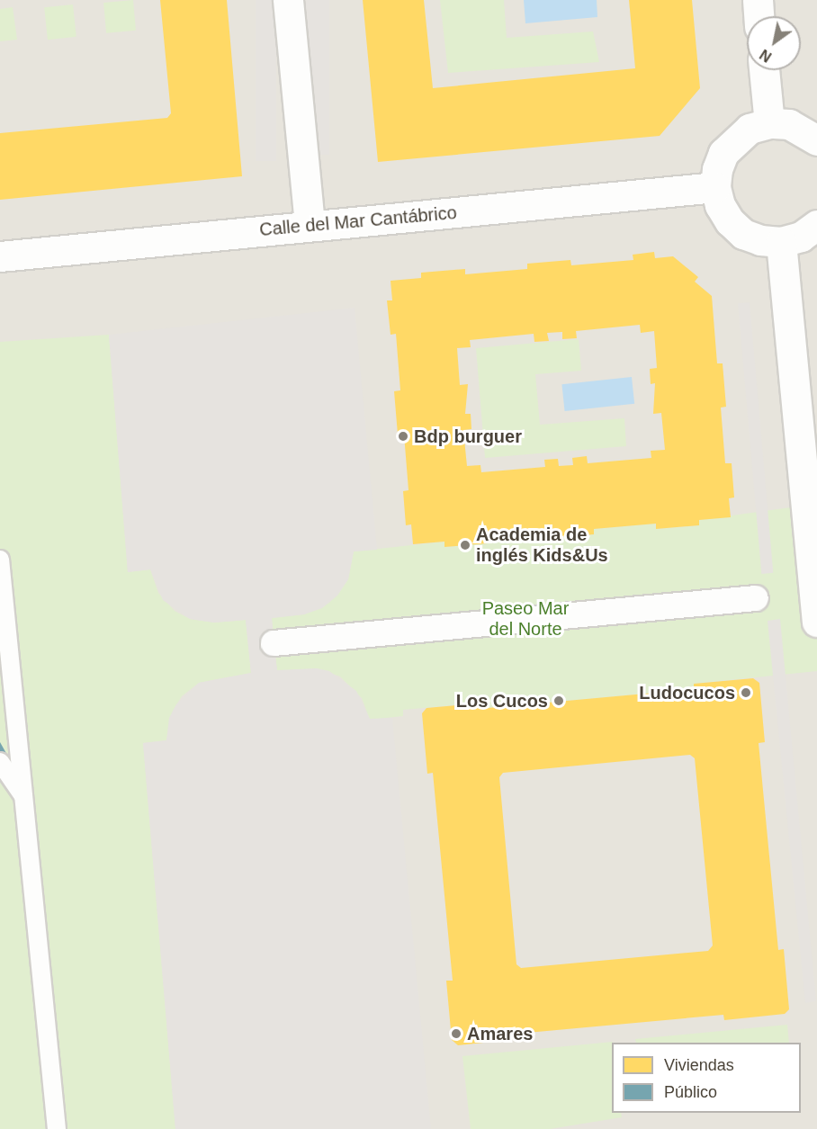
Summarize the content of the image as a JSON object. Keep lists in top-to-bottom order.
{
  "streets": {
    "street": ["Calle del Mar Cantábrico"]
  },
  "parks": ["Paseo Mar del Norte"],
  "places": [
    "Bdp burguer",
    "Academia de inglés Kids&Us",
    "Ludocucos",
    "Los Cucos",
    "Amares"
  ],
  "legend": ["Viviendas", "Público"],
  "north": "bottom left"
}
